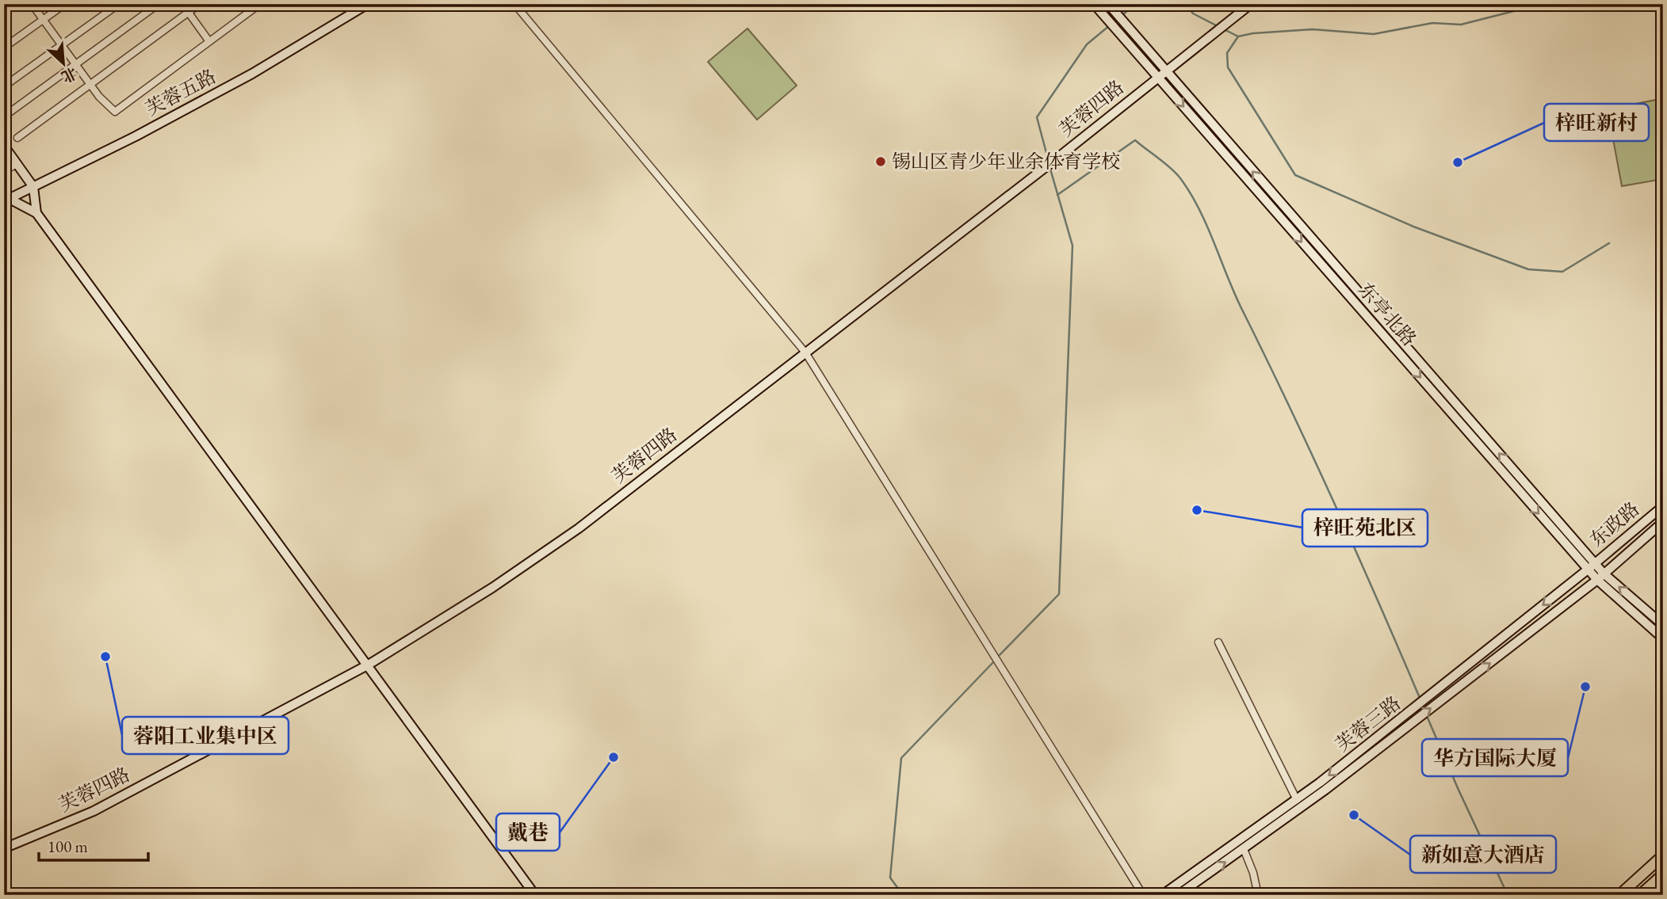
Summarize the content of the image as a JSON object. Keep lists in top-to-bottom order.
{
  "streets": {
    "main road": [
      "芙蓉五路",
      "芙蓉四路",
      "东亭北路",
      "东政路",
      "芙蓉三路"
    ]
  },
  "crossings": [
    ["芙蓉四路", "东亭北路"],
    ["东亭北路", "东政路"],
    ["东亭北路", "芙蓉三路"],
    ["东政路", "芙蓉三路"]
  ],
  "places": [
    "锡山区青少年业余体育学校",
    "梓旺新村",
    "梓旺苑北区",
    "蓉阳工业集中区",
    "华方国际大厦",
    "戴巷",
    "新如意大酒店"
  ],
  "scale_bar": "100 m",
  "north": "bottom right"
}
